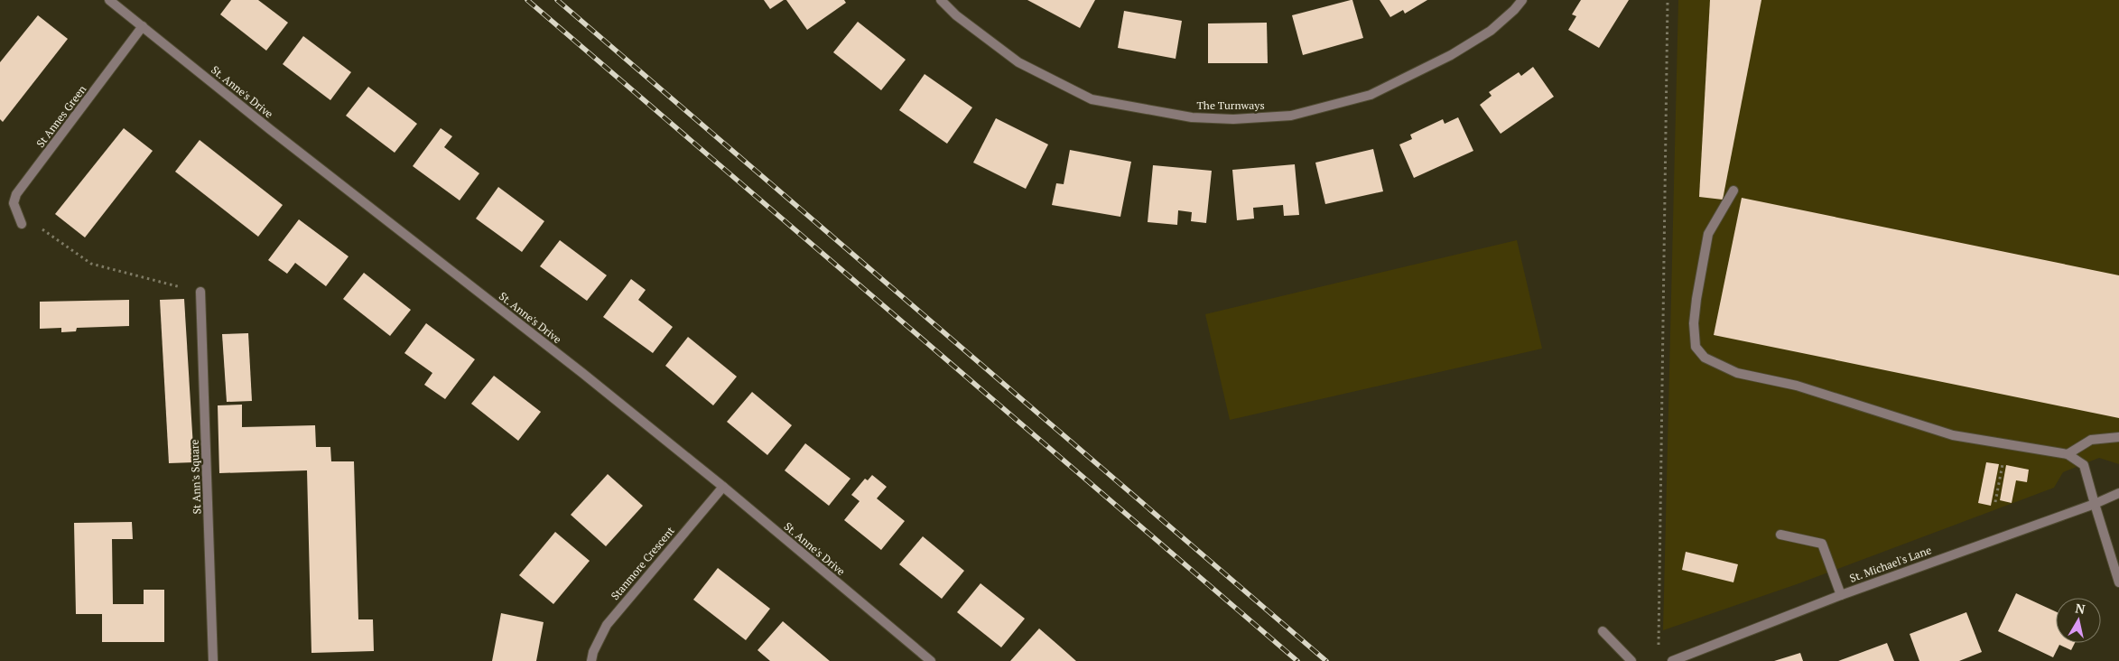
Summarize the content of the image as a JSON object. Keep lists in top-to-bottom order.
{
  "streets": {
    "street": [
      "St. Anne's Drive",
      "The Turnways",
      "St Annes Green",
      "St Ann's Square",
      "Stanmore Crescent",
      "St. Michael's Lane"
    ]
  },
  "crossings": [
    ["St. Anne's Drive", "St Annes Green"],
    ["St. Anne's Drive", "Stanmore Crescent"]
  ],
  "north": "top"
}
